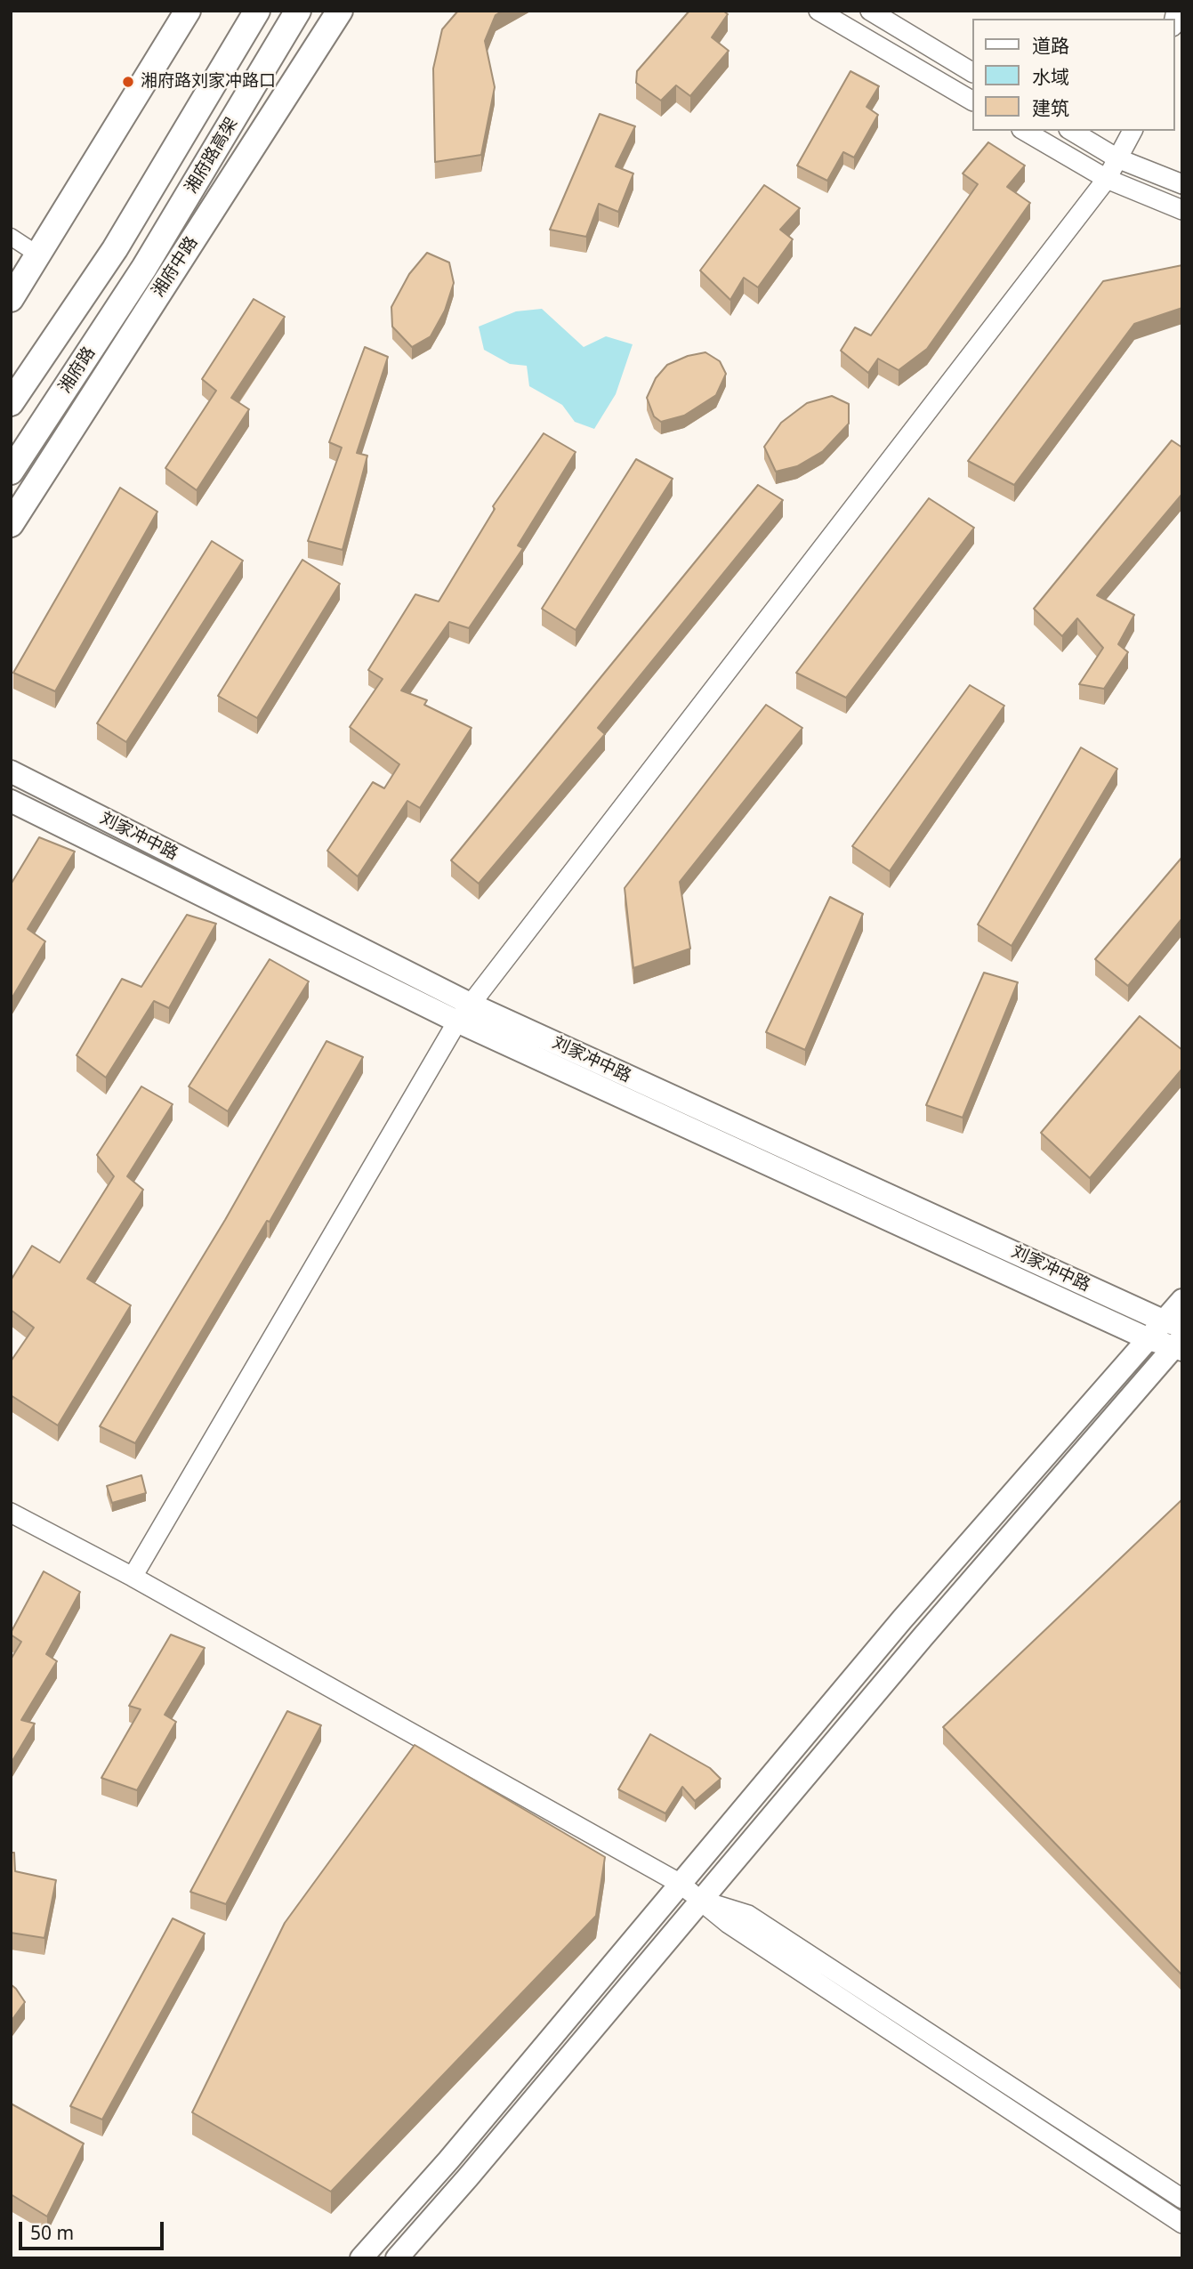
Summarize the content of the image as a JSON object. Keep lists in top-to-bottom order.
{
  "streets": {
    "main road": [
      "湘府路高架",
      "湘府中路",
      "湘府路",
      "刘家冲中路"
    ]
  },
  "crossings": [
    ["湘府路高架", "湘府路"]
  ],
  "places": ["湘府路刘家冲路口"],
  "legend": ["道路", "水域", "建筑"],
  "scale_bar": "50 m"
}
